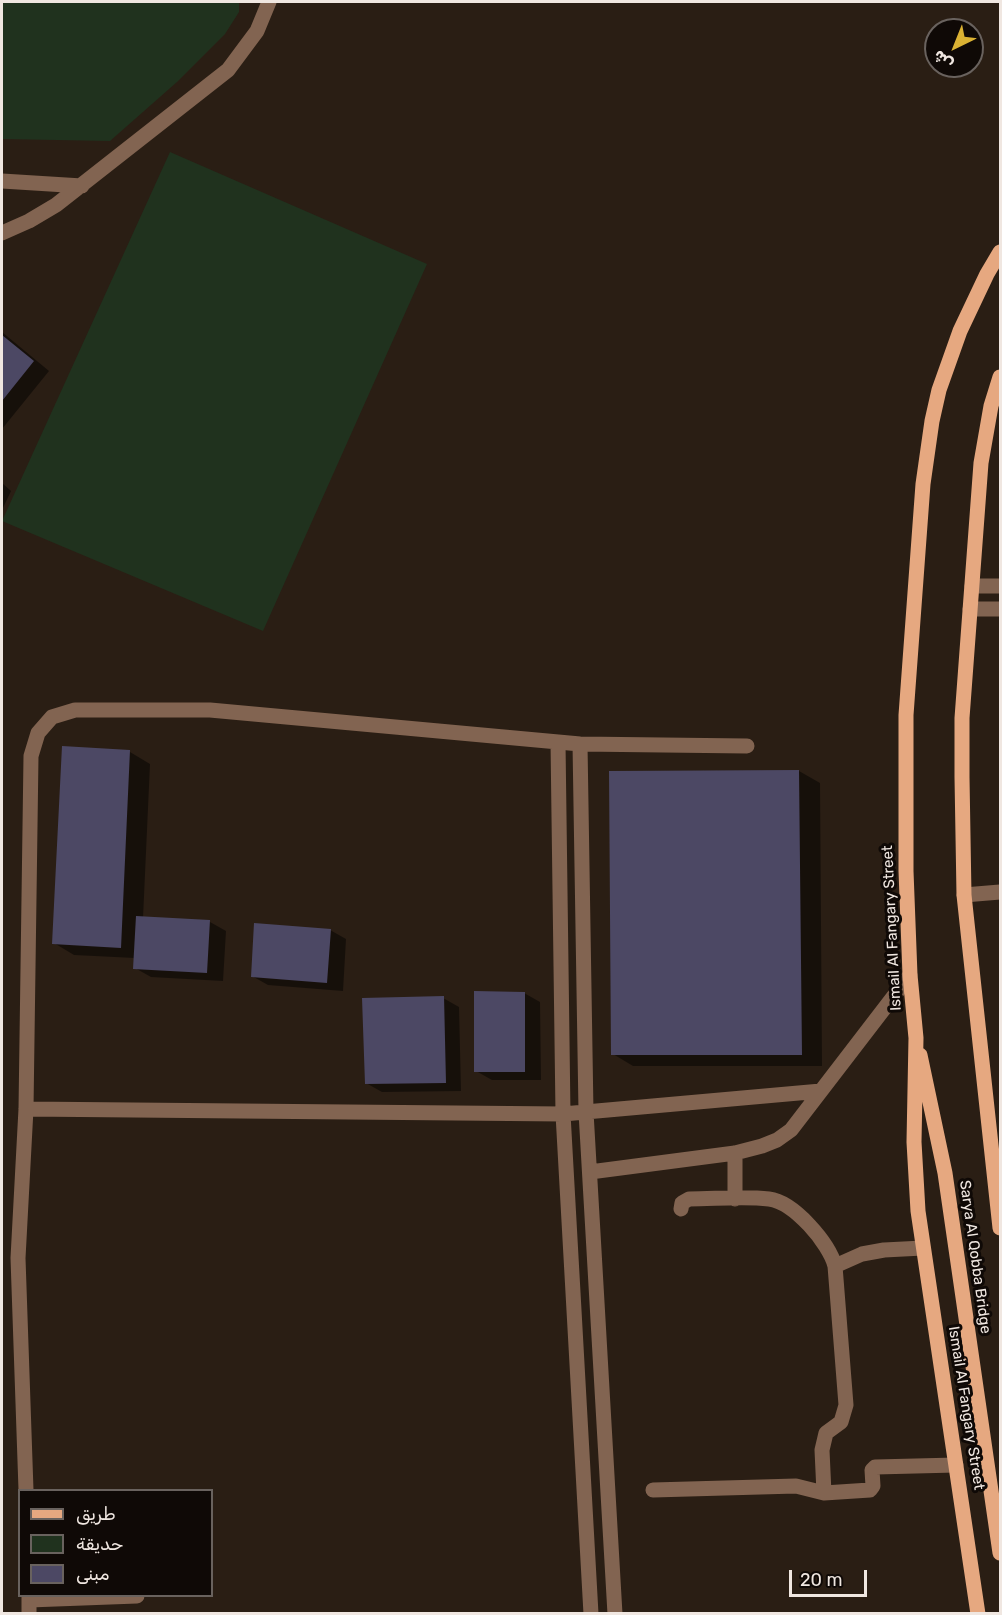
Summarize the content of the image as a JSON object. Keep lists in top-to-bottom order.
{
  "streets": {
    "main road": ["Ismail Al Fangary Street", "Sarya Al Qobba Bridge"]
  },
  "crossings": [
    ["Ismail Al Fangary Street", "Sarya Al Qobba Bridge"]
  ],
  "legend": ["طريق", "حديقة", "مبنى"],
  "scale_bar": "20 m",
  "north": "bottom left"
}
